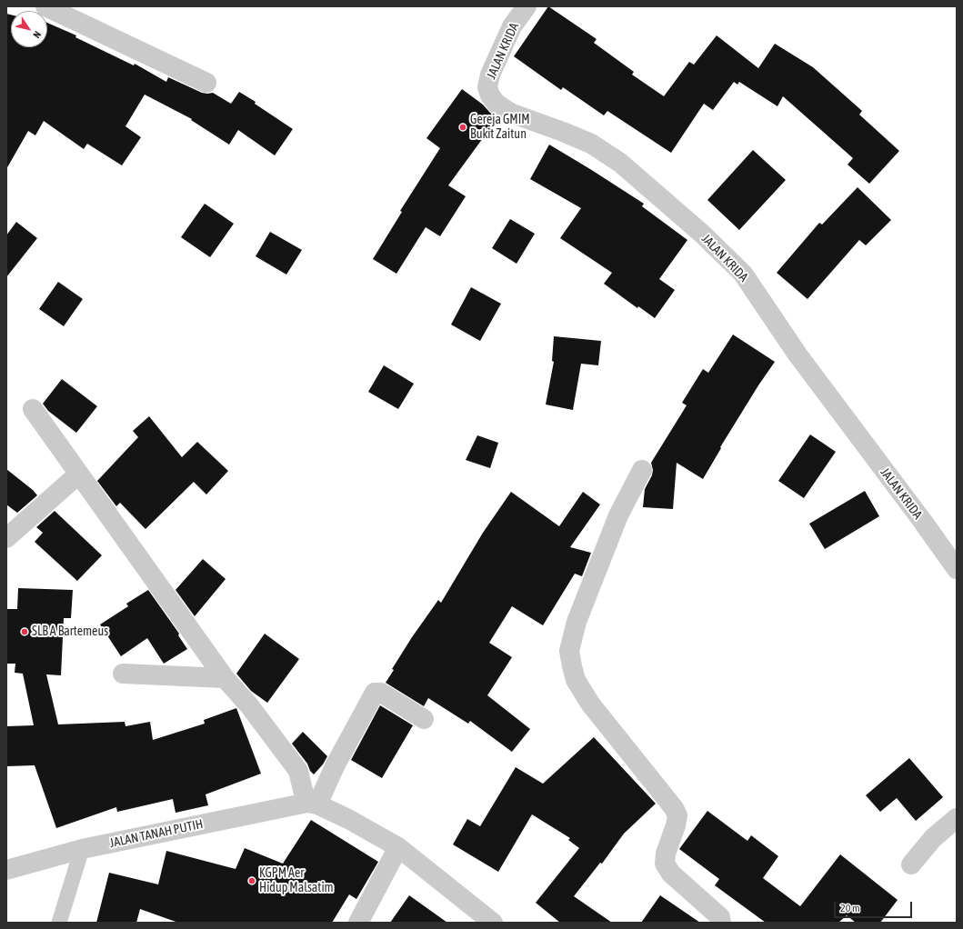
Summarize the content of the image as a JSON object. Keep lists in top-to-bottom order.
{
  "streets": {
    "street": ["JALAN KRIDA", "JALAN TANAH PUTIH"]
  },
  "places": ["Gereja GMIM Bukit Zaitun", "SLB A Bartemeus", "KGPM Aer Hidup Malsatim"],
  "scale_bar": "20 m",
  "north": "bottom right"
}
